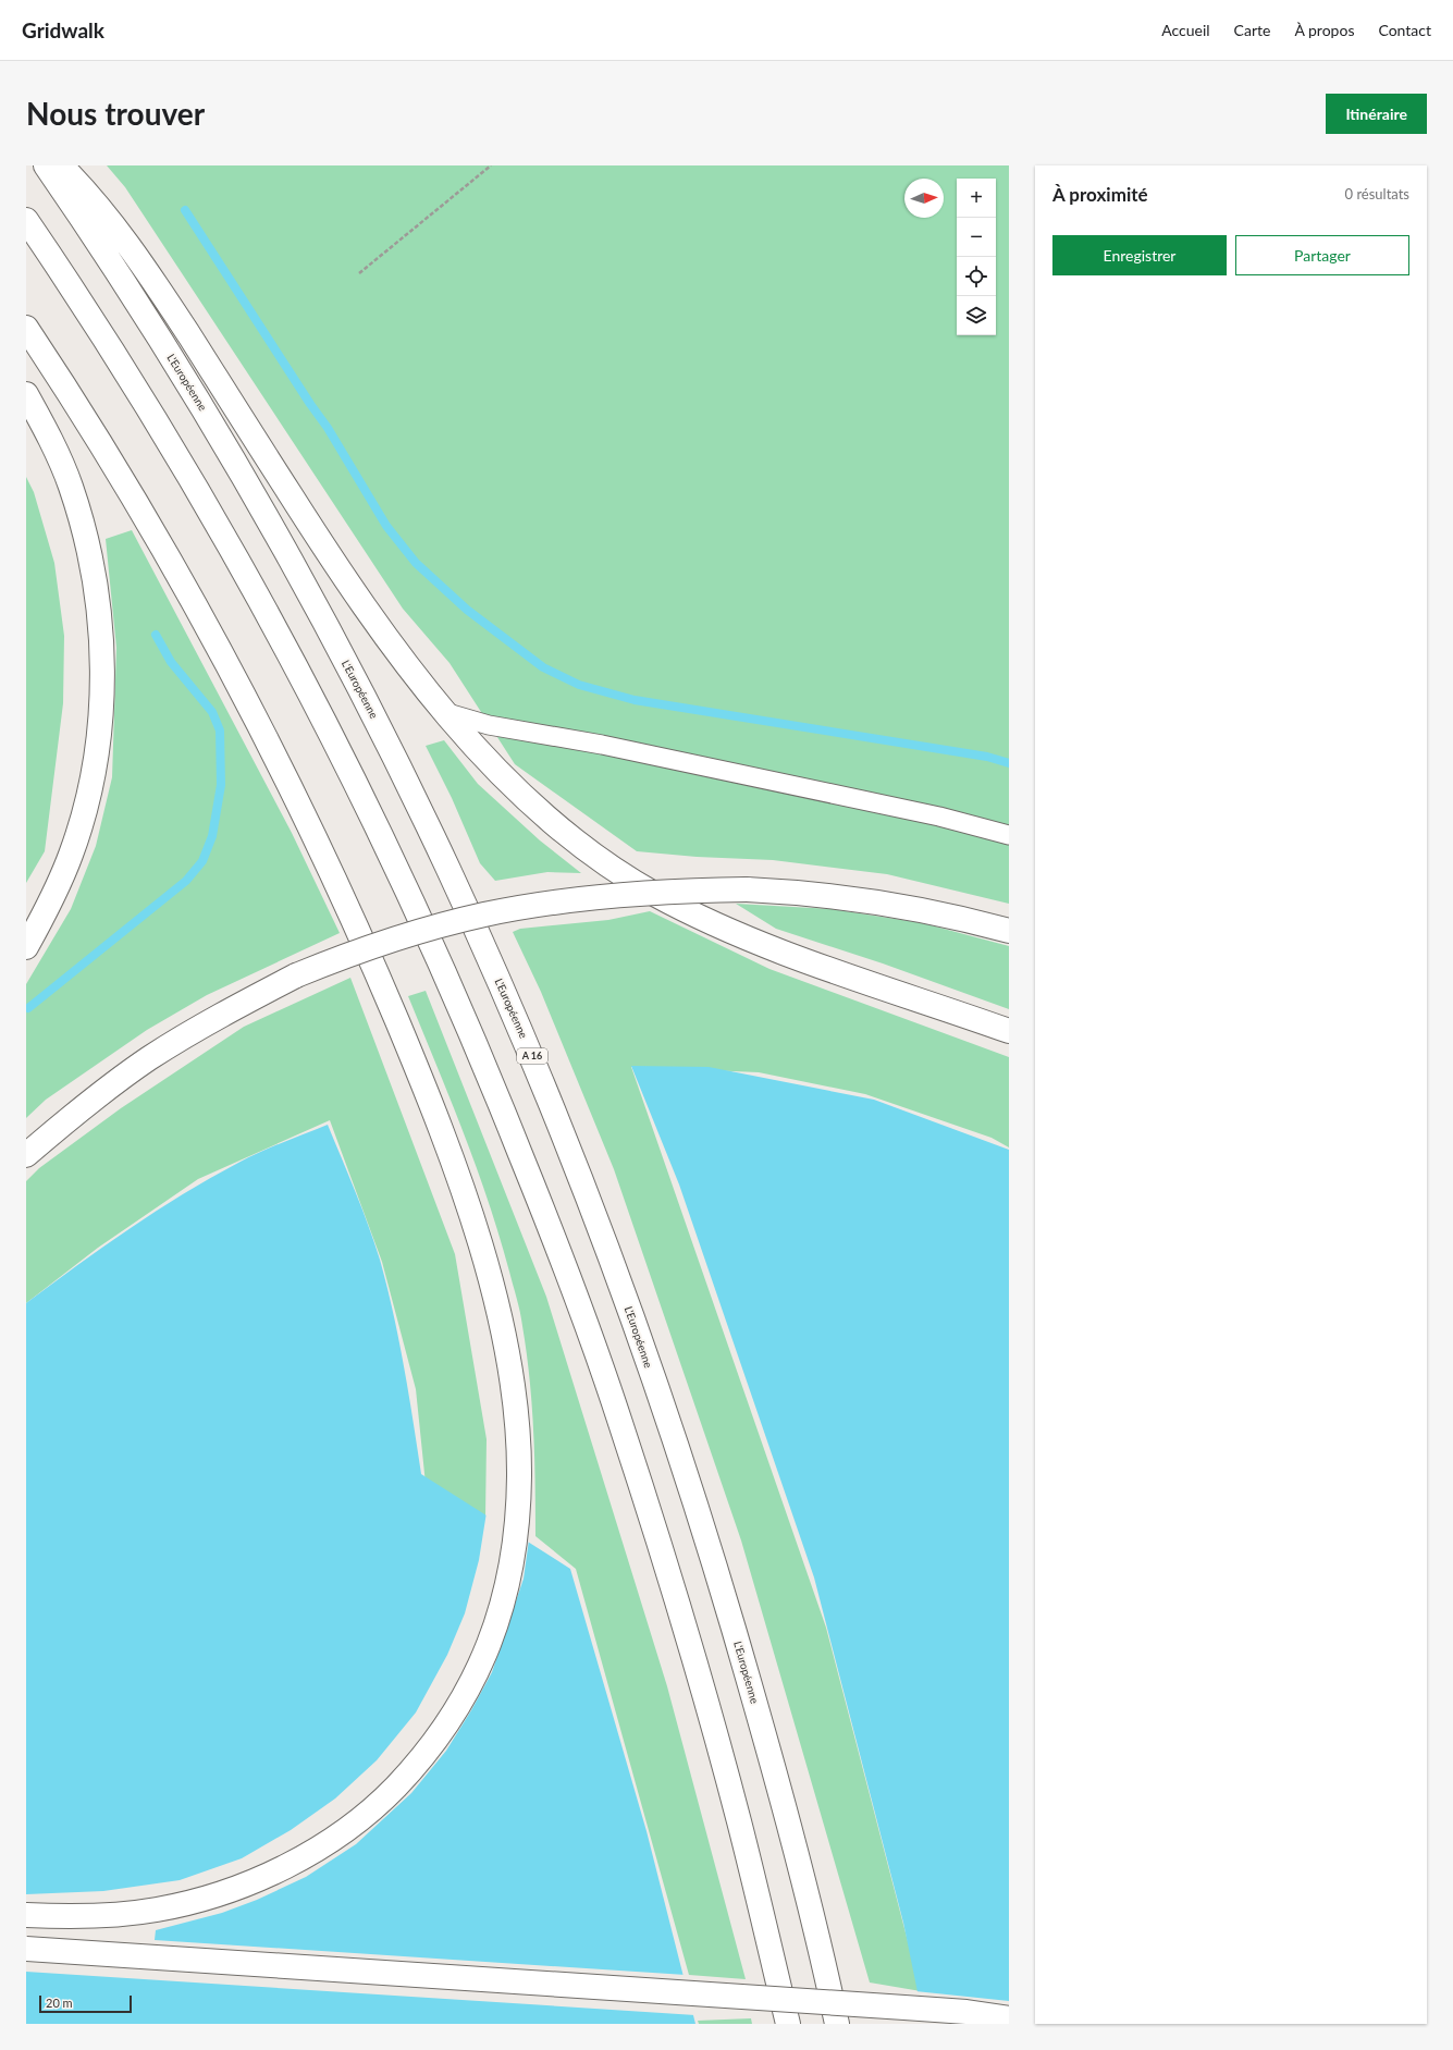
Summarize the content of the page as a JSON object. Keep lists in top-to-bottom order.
{
  "streets": {
    "highway": ["L'Européenne", "A 16"]
  },
  "scale_bar": "20 m",
  "north": "right",
  "page": {
    "header": "Gridwalk",
    "nav": [
      "Accueil",
      "Carte",
      "À propos",
      "Contact"
    ],
    "buttons": [
      "Itinéraire",
      ["Enregistrer", "Partager"]
    ],
    "title": "Nous trouver",
    "heading": ["À proximité", "0 résultats"],
    "map_buttons": ["+", "−"],
    "scale": "20 m"
  }
}
